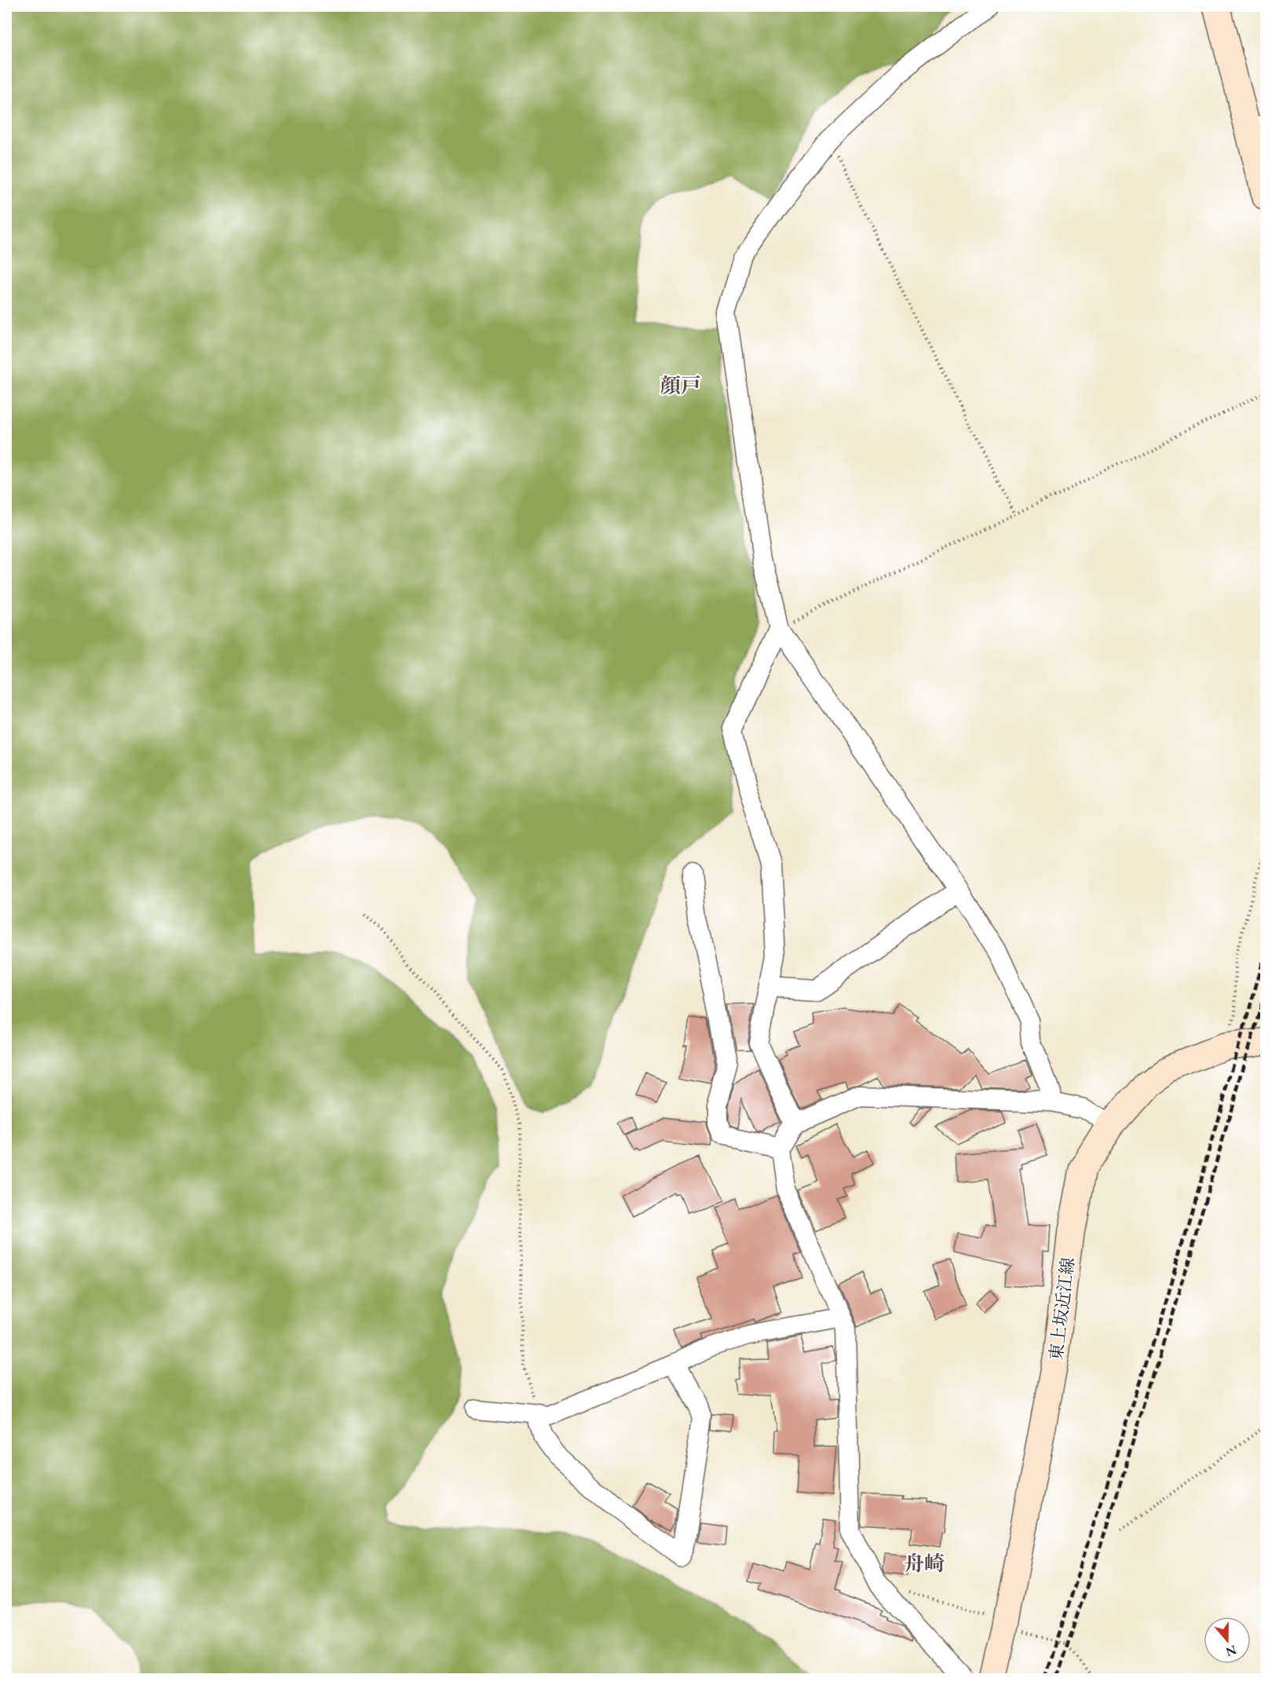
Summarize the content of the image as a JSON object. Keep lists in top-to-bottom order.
{
  "streets": {
    "main road": ["東上坂近江線"]
  },
  "districts": ["顔戸", "舟崎"],
  "north": "bottom"
}
